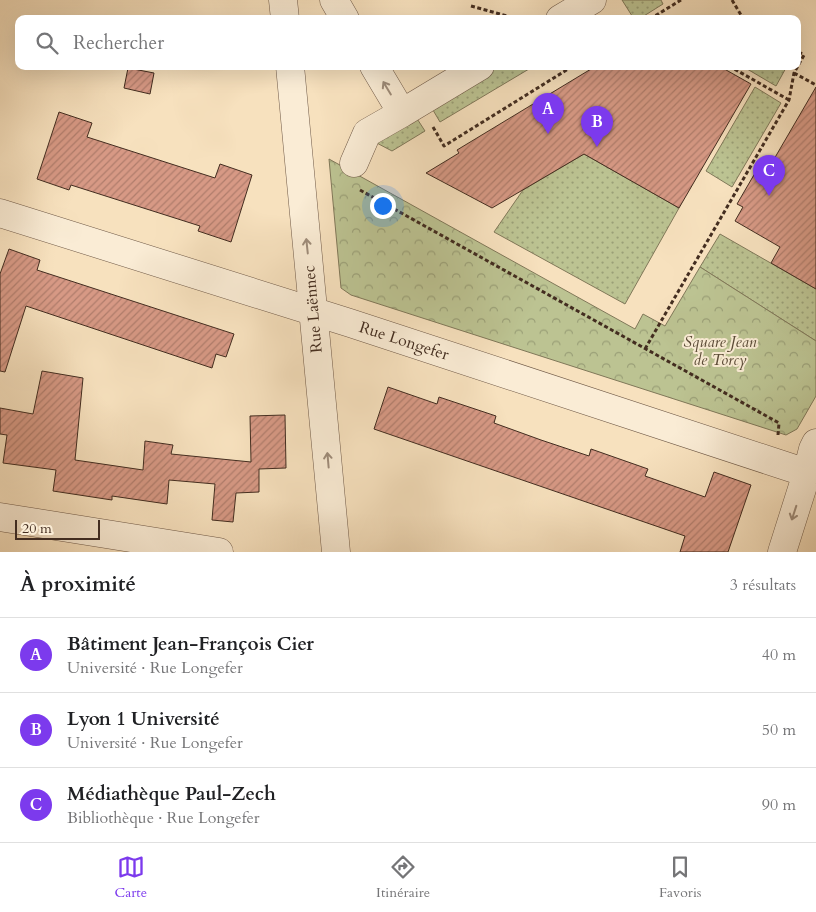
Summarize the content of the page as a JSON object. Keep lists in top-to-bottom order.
{
  "streets": {
    "street": ["Rue Laënnec", "Rue Longefer"]
  },
  "crossings": [
    ["Rue Laënnec", "Rue Longefer"]
  ],
  "one_way": ["Rue Laënnec"],
  "parks": ["Square Jean de Torcy"],
  "scale_bar": "20 m",
  "page": {
    "search": "Rechercher",
    "pins": ["A", "B", "C"],
    "scale": "20 m",
    "heading": ["À proximité", "3 résultats"],
    "list": [
      {
        "mark": "A",
        "name": "Bâtiment Jean-François Cier",
        "note": "Université · Rue Longefer",
        "value": "40 m"
      },
      {
        "mark": "B",
        "name": "Lyon 1 Université",
        "note": "Université · Rue Longefer",
        "value": "50 m"
      },
      {
        "mark": "C",
        "name": "Médiathèque Paul-Zech",
        "note": "Bibliothèque · Rue Longefer",
        "value": "90 m"
      }
    ],
    "nav": ["Carte", "Itinéraire", "Favoris"]
  }
}
